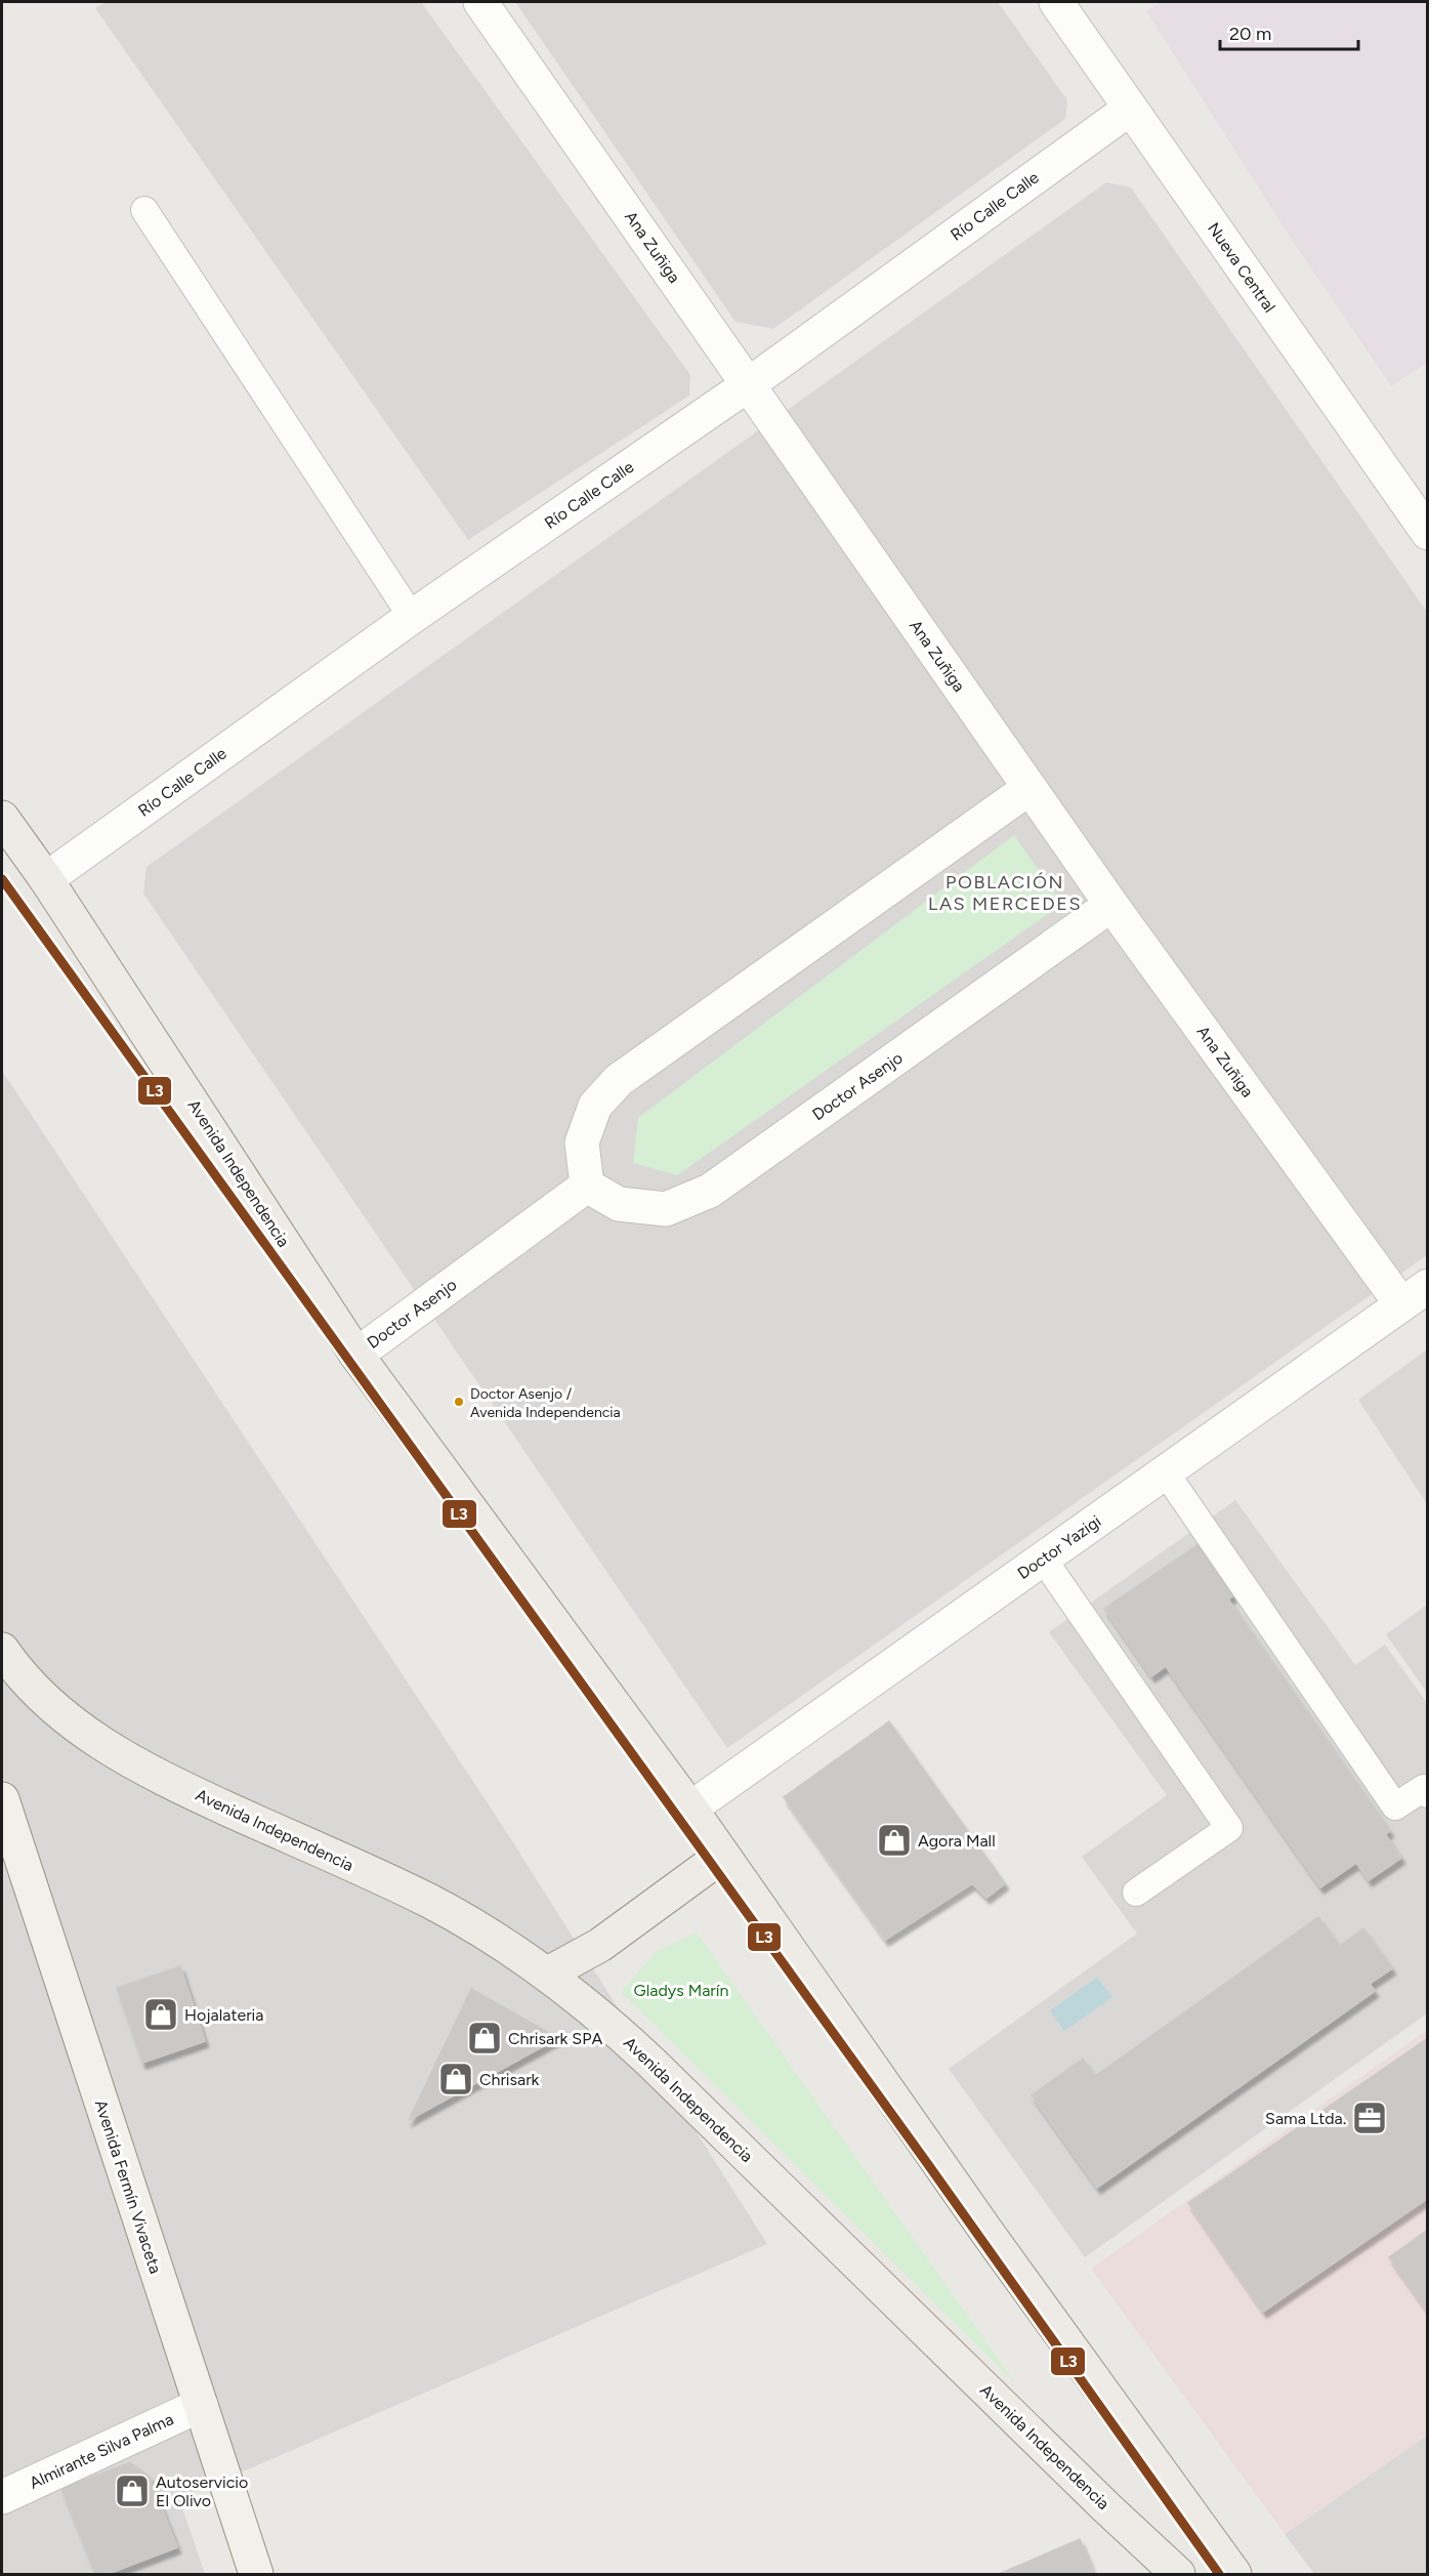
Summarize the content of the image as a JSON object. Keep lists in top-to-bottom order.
{
  "streets": {
    "main road": ["Avenida Independencia", "Avenida Fermín Vivaceta"],
    "street": [
      "Río Calle Calle",
      "Ana Zuñiga",
      "Nueva Central",
      "Doctor Asenjo",
      "Doctor Yazigi",
      "Almirante Silva Palma"
    ]
  },
  "crossings": [
    ["Río Calle Calle", "Ana Zuñiga"],
    ["Río Calle Calle", "Nueva Central"],
    ["Río Calle Calle", "Avenida Independencia"],
    ["Ana Zuñiga", "Doctor Asenjo"],
    ["Ana Zuñiga", "Doctor Yazigi"],
    ["Doctor Asenjo", "Avenida Independencia"],
    ["Avenida Independencia", "Doctor Yazigi"],
    ["Avenida Fermín Vivaceta", "Almirante Silva Palma"]
  ],
  "districts": ["POBLACIÓN LAS MERCEDES"],
  "parks": ["Gladys Marín"],
  "places": {
    "other": ["Doctor Asenjo / Avenida Independencia"],
    "shop": [
      "Agora Mall",
      "Hojalateria",
      "Chrisark SPA",
      "Chrisark",
      "Autoservicio El Olivo"
    ],
    "office": ["Sama Ltda."]
  },
  "lines": ["transit line L3"],
  "scale_bar": "20 m"
}
